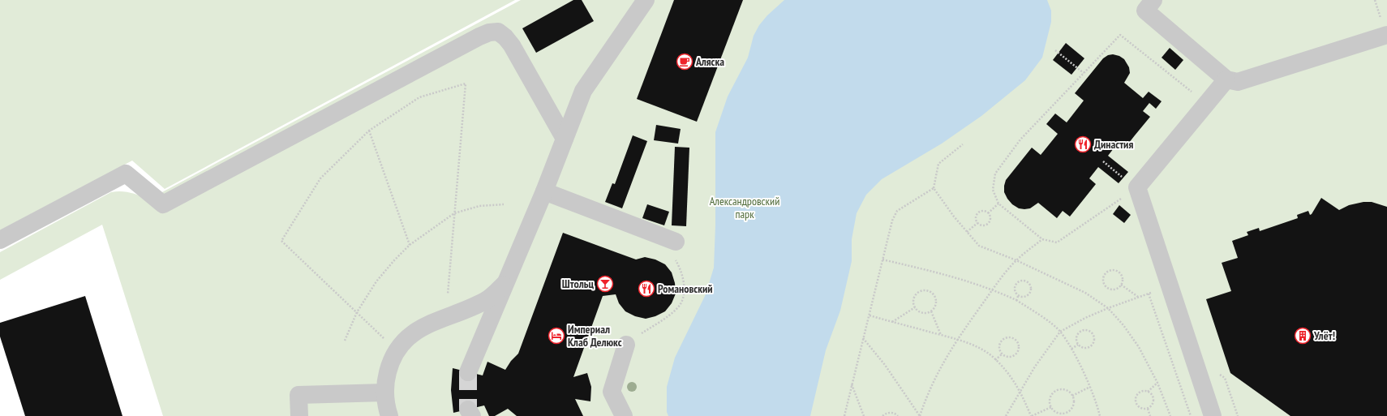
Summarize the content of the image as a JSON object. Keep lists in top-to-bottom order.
{
  "parks": ["Александровский парк"],
  "places": {
    "cafe": ["Аляска"],
    "restaurant": ["Династия", "Романовский"],
    "bar": ["Штольц"],
    "hotel": ["Империал Клаб Делюкс"],
    "building": ["Улёт!"]
  }
}
